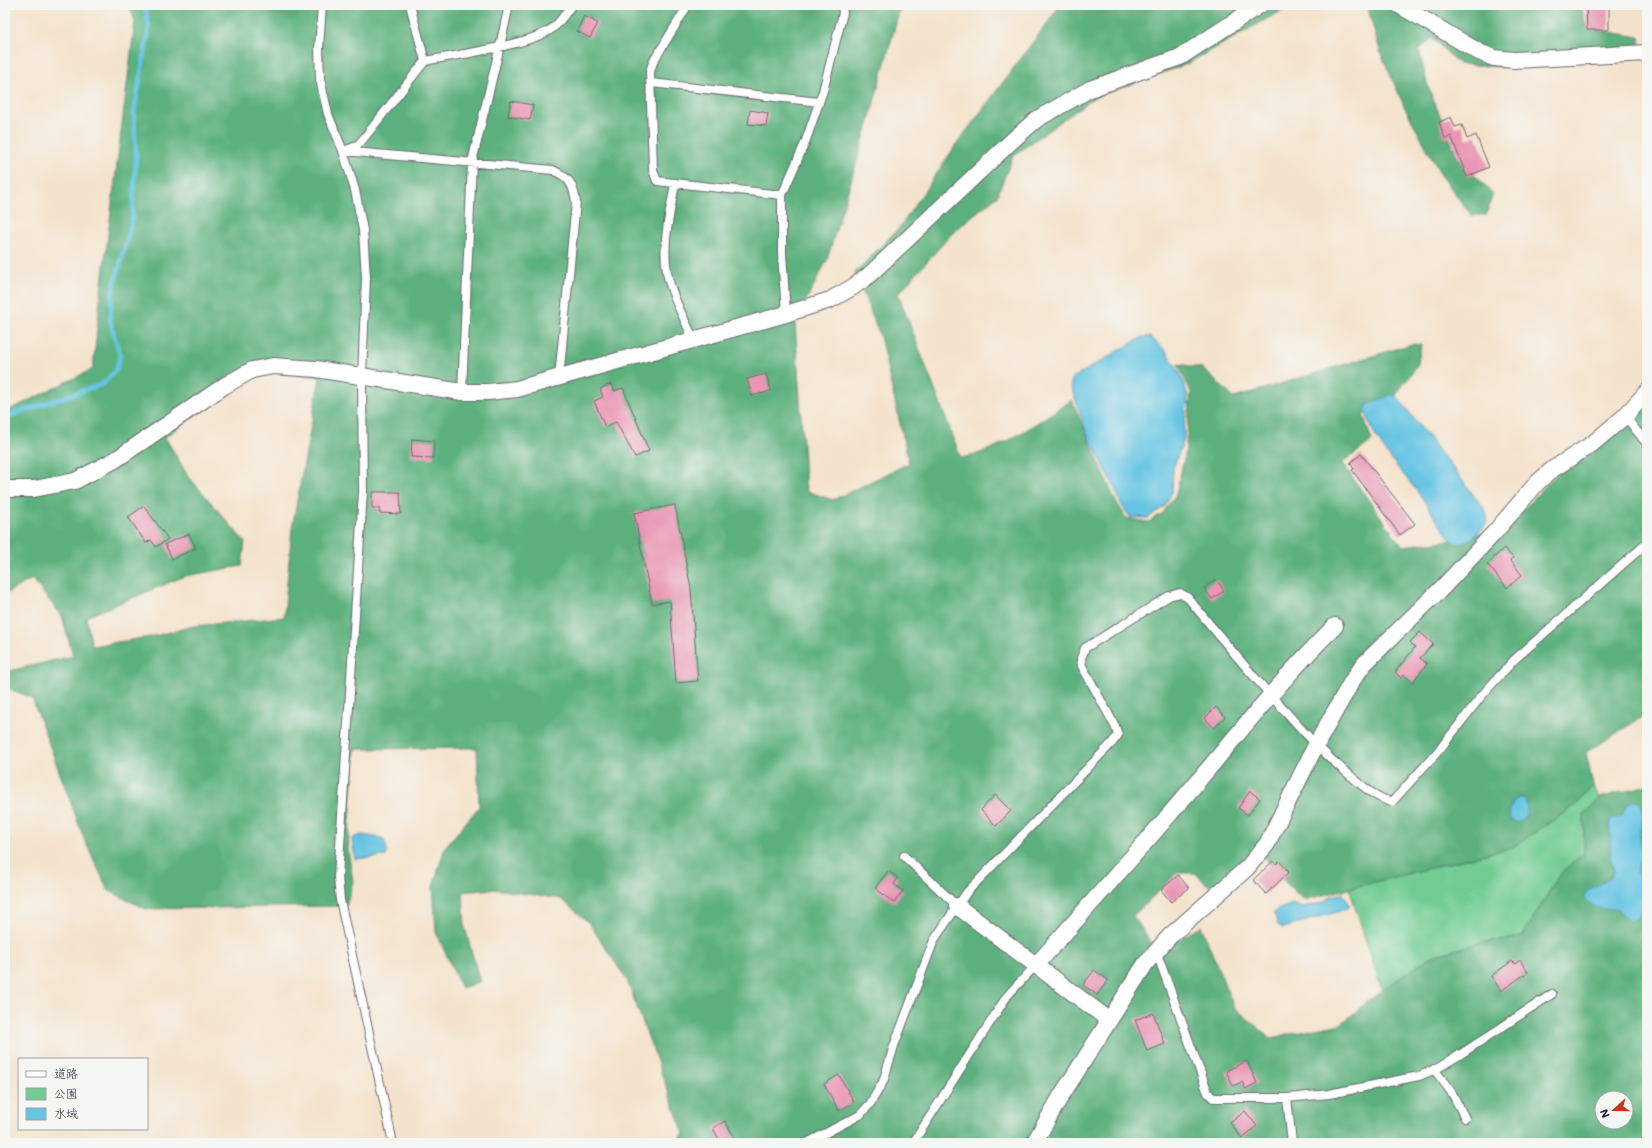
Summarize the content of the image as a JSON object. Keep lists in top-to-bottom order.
{
  "legend": ["道路", "公園", "水域"],
  "north": "left"
}
